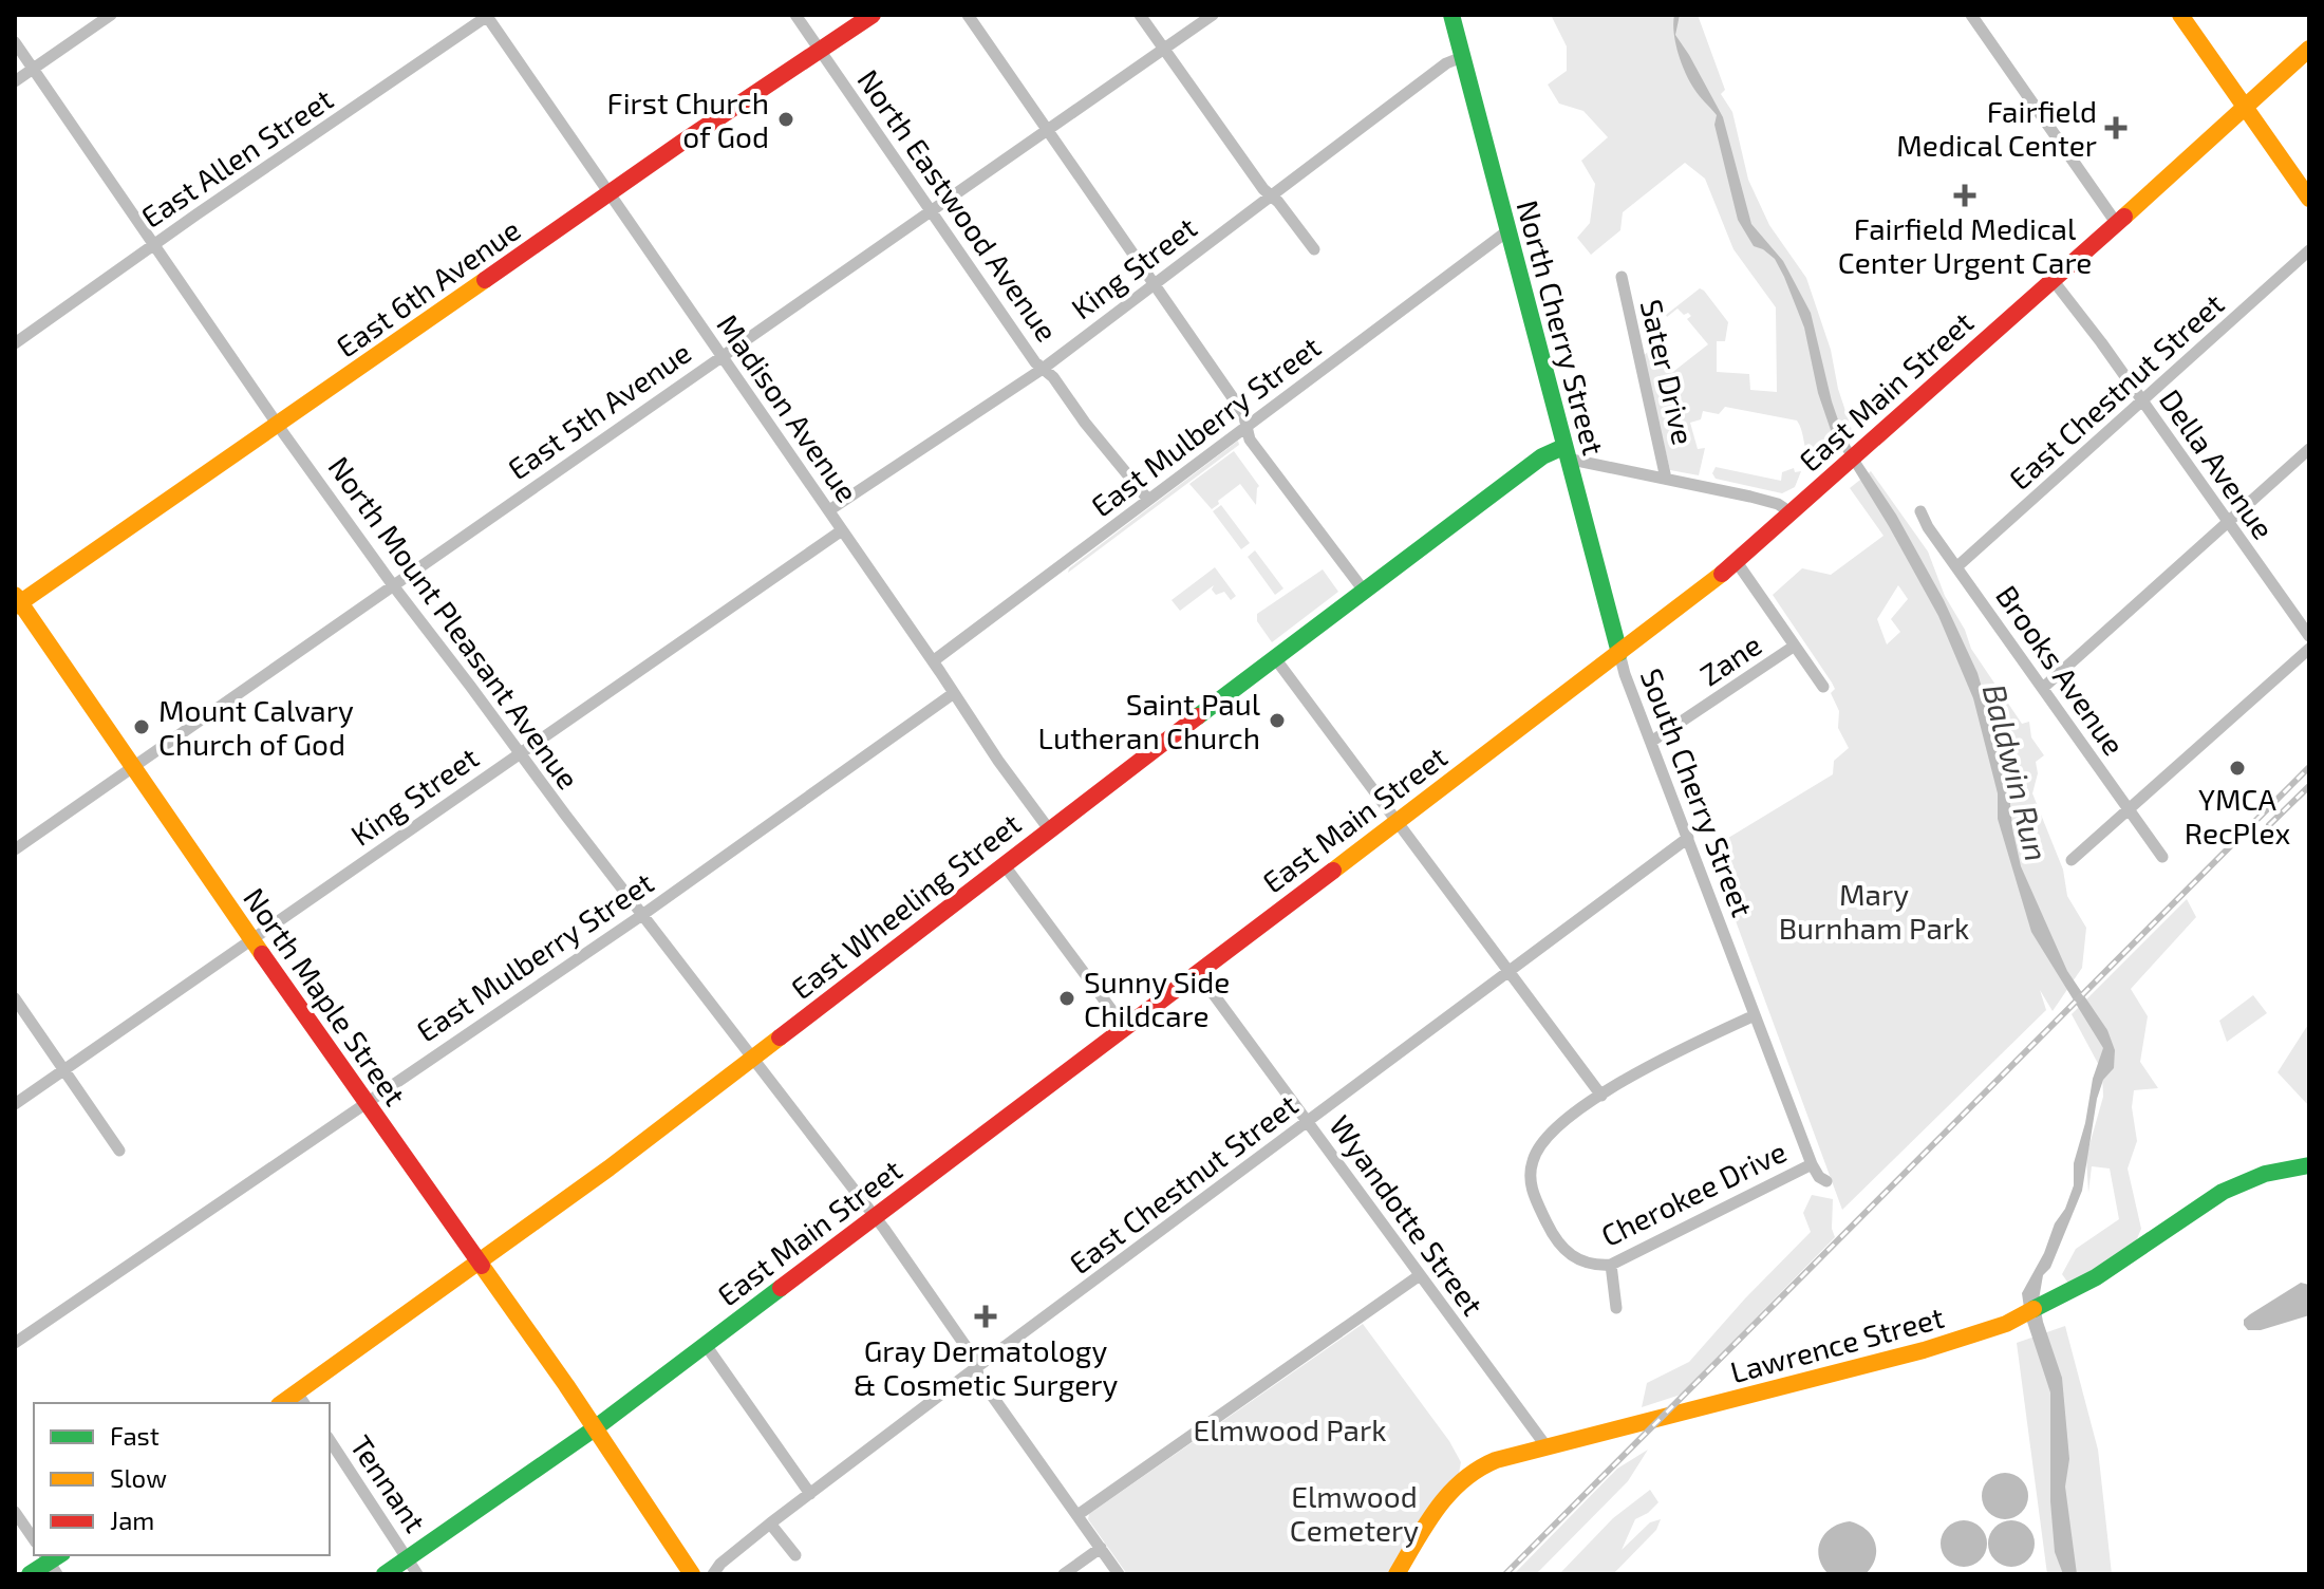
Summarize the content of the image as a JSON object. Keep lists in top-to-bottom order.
{
  "streets": {
    "street": [
      "East Allen Street",
      "North Eastwood Avenue",
      "King Street",
      "East 6th Avenue",
      "North Cherry Street",
      "Sater Drive",
      "East Main Street",
      "East Chestnut Street",
      "Madison Avenue",
      "East 5th Avenue",
      "East Mulberry Street",
      "Della Avenue",
      "North Mount Pleasant Avenue",
      "Zane",
      "Brooks Avenue",
      "South Cherry Street",
      "East Wheeling Street",
      "North Maple Street",
      "Cherokee Drive",
      "Wyandotte Street",
      "Lawrence Street",
      "Tennant"
    ]
  },
  "crossings": [
    ["East Allen Street", "Madison Avenue"],
    ["East Allen Street", "North Mount Pleasant Avenue"],
    ["North Eastwood Avenue", "King Street"],
    ["North Eastwood Avenue", "East 6th Avenue"],
    ["North Eastwood Avenue", "East 5th Avenue"],
    ["North Eastwood Avenue", "East Mulberry Street"],
    ["King Street", "North Cherry Street"],
    ["King Street", "Madison Avenue"],
    ["King Street", "North Mount Pleasant Avenue"],
    ["King Street", "North Maple Street"],
    ["East 6th Avenue", "Madison Avenue"],
    ["East 6th Avenue", "North Mount Pleasant Avenue"],
    ["East 6th Avenue", "North Maple Street"],
    ["North Cherry Street", "East Main Street"],
    ["North Cherry Street", "East Mulberry Street"],
    ["North Cherry Street", "South Cherry Street"],
    ["North Cherry Street", "East Wheeling Street"],
    ["East Main Street", "Della Avenue"],
    ["East Main Street", "North Mount Pleasant Avenue"],
    ["East Main Street", "South Cherry Street"],
    ["East Main Street", "North Maple Street"],
    ["East Main Street", "Wyandotte Street"],
    ["East Main Street", "Tennant"],
    ["East Chestnut Street", "Della Avenue"],
    ["East Chestnut Street", "North Mount Pleasant Avenue"],
    ["East Chestnut Street", "Brooks Avenue"],
    ["East Chestnut Street", "South Cherry Street"],
    ["East Chestnut Street", "Wyandotte Street"],
    ["Madison Avenue", "East 5th Avenue"],
    ["Madison Avenue", "East Mulberry Street"],
    ["Madison Avenue", "East Wheeling Street"],
    ["East 5th Avenue", "North Mount Pleasant Avenue"],
    ["East 5th Avenue", "North Maple Street"],
    ["East Mulberry Street", "North Mount Pleasant Avenue"],
    ["East Mulberry Street", "North Maple Street"],
    ["North Mount Pleasant Avenue", "East Wheeling Street"],
    ["Zane", "South Cherry Street"],
    ["South Cherry Street", "Cherokee Drive"],
    ["East Wheeling Street", "North Maple Street"],
    ["Wyandotte Street", "Lawrence Street"]
  ],
  "water": ["Baldwin Run"],
  "parks": ["Mary Burnham Park", "Elmwood Park", "Elmwood Cemetery"],
  "places": {
    "other": [
      "First Church of God",
      "Saint Paul Lutheran Church",
      "Mount Calvary Church of God",
      "YMCA RecPlex",
      "Sunny Side Childcare"
    ],
    "health": ["Fairfield Medical Center", "Fairfield Medical Center Urgent Care", "Gray Dermatology & Cosmetic Surgery"]
  },
  "legend": ["Fast", "Slow", "Jam"]
}
